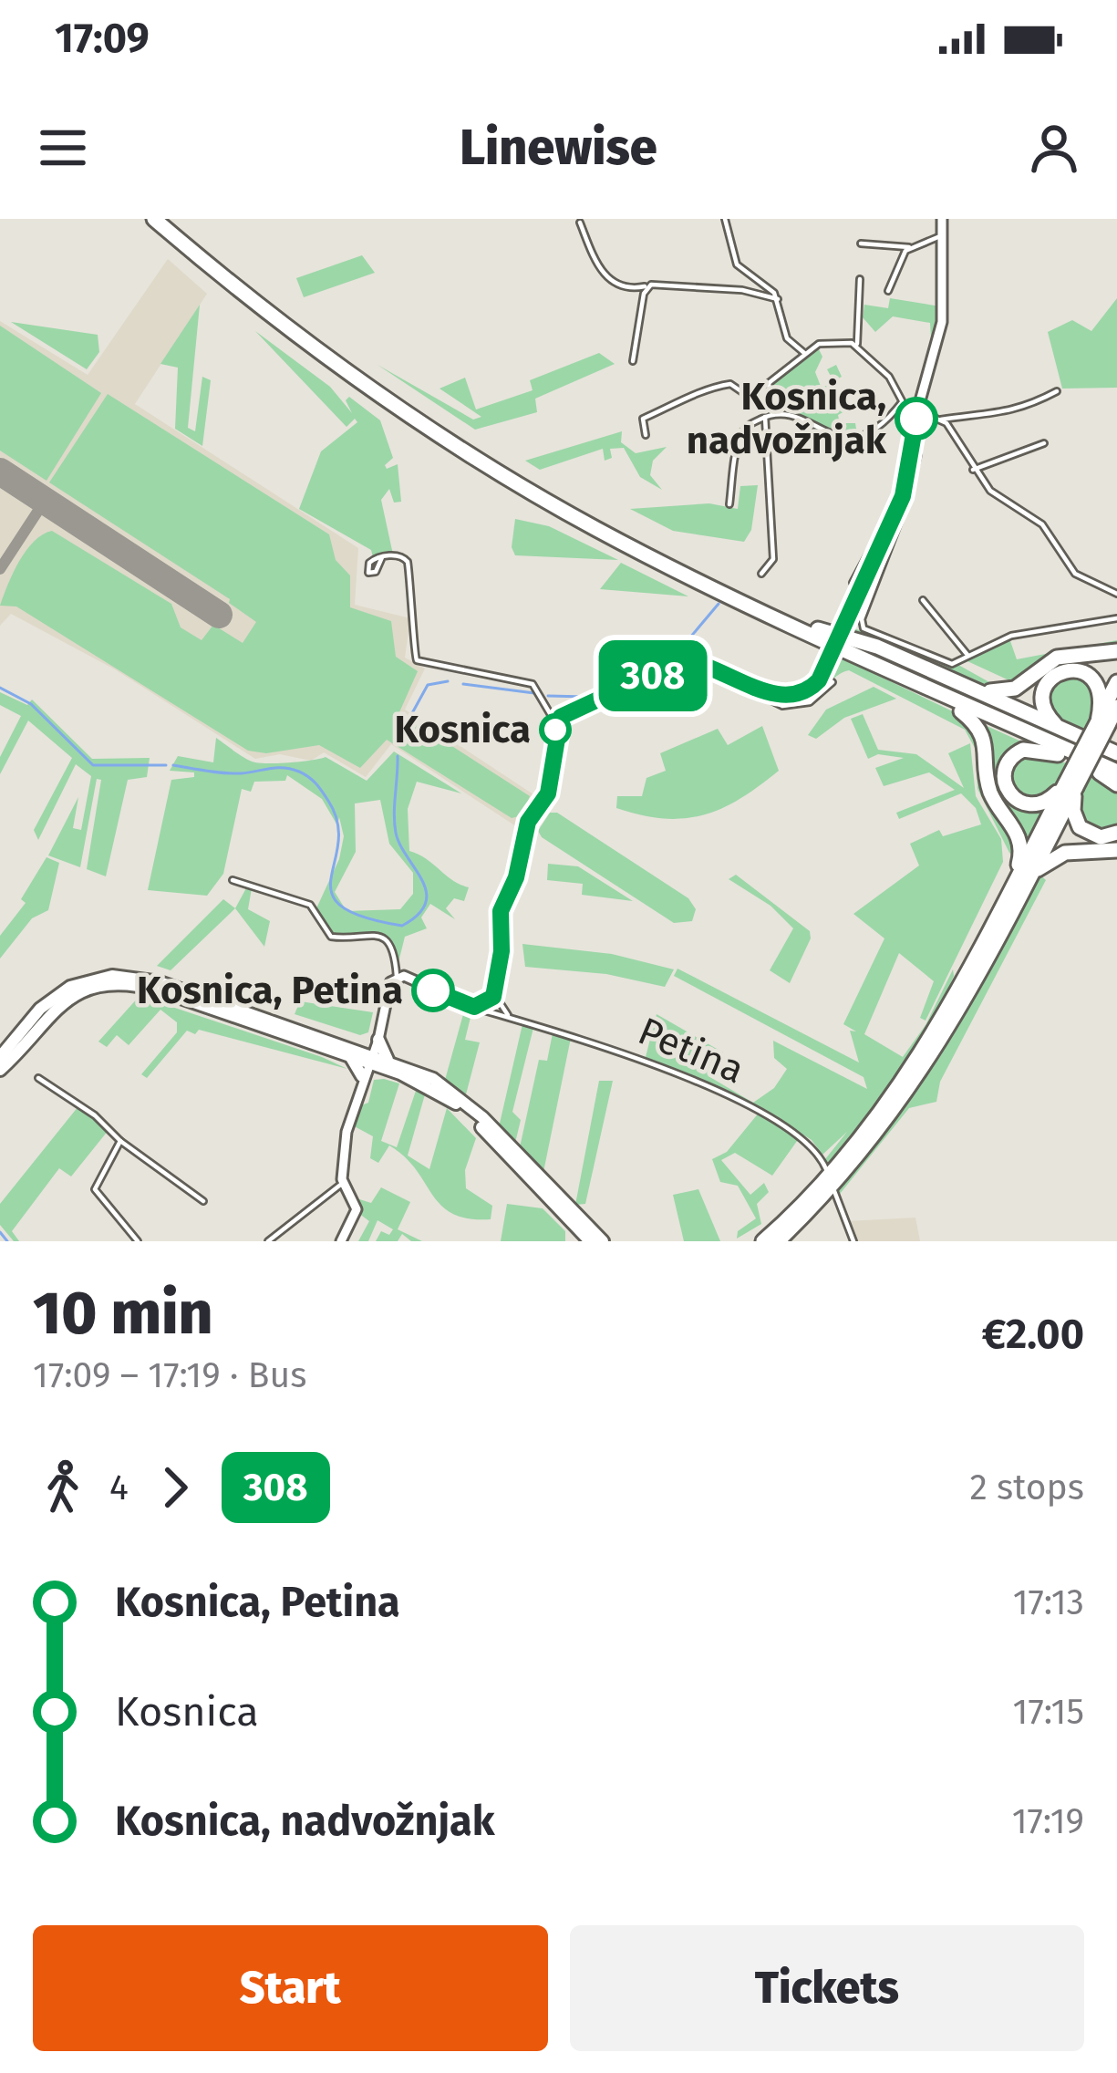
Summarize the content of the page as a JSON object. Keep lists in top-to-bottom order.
{
  "streets": {
    "street": ["Petina"]
  },
  "places": ["Kosnica, nadvožnjak", "Kosnica", "Kosnica, Petina"],
  "lines": ["bus line 308"],
  "page": {
    "status": "17:09",
    "header": "Linewise",
    "on_map": "308",
    "heading": ["10 min", "17:09 – 17:19 · Bus", "€2.00"],
    "legs": ["4", "308", "2 stops"],
    "list": [
      {
        "name": "Kosnica, Petina",
        "value": "17:13"
      },
      {
        "name": "Kosnica",
        "value": "17:15"
      },
      {
        "name": "Kosnica, nadvožnjak",
        "value": "17:19"
      }
    ],
    "buttons": ["Start", "Tickets"]
  }
}
